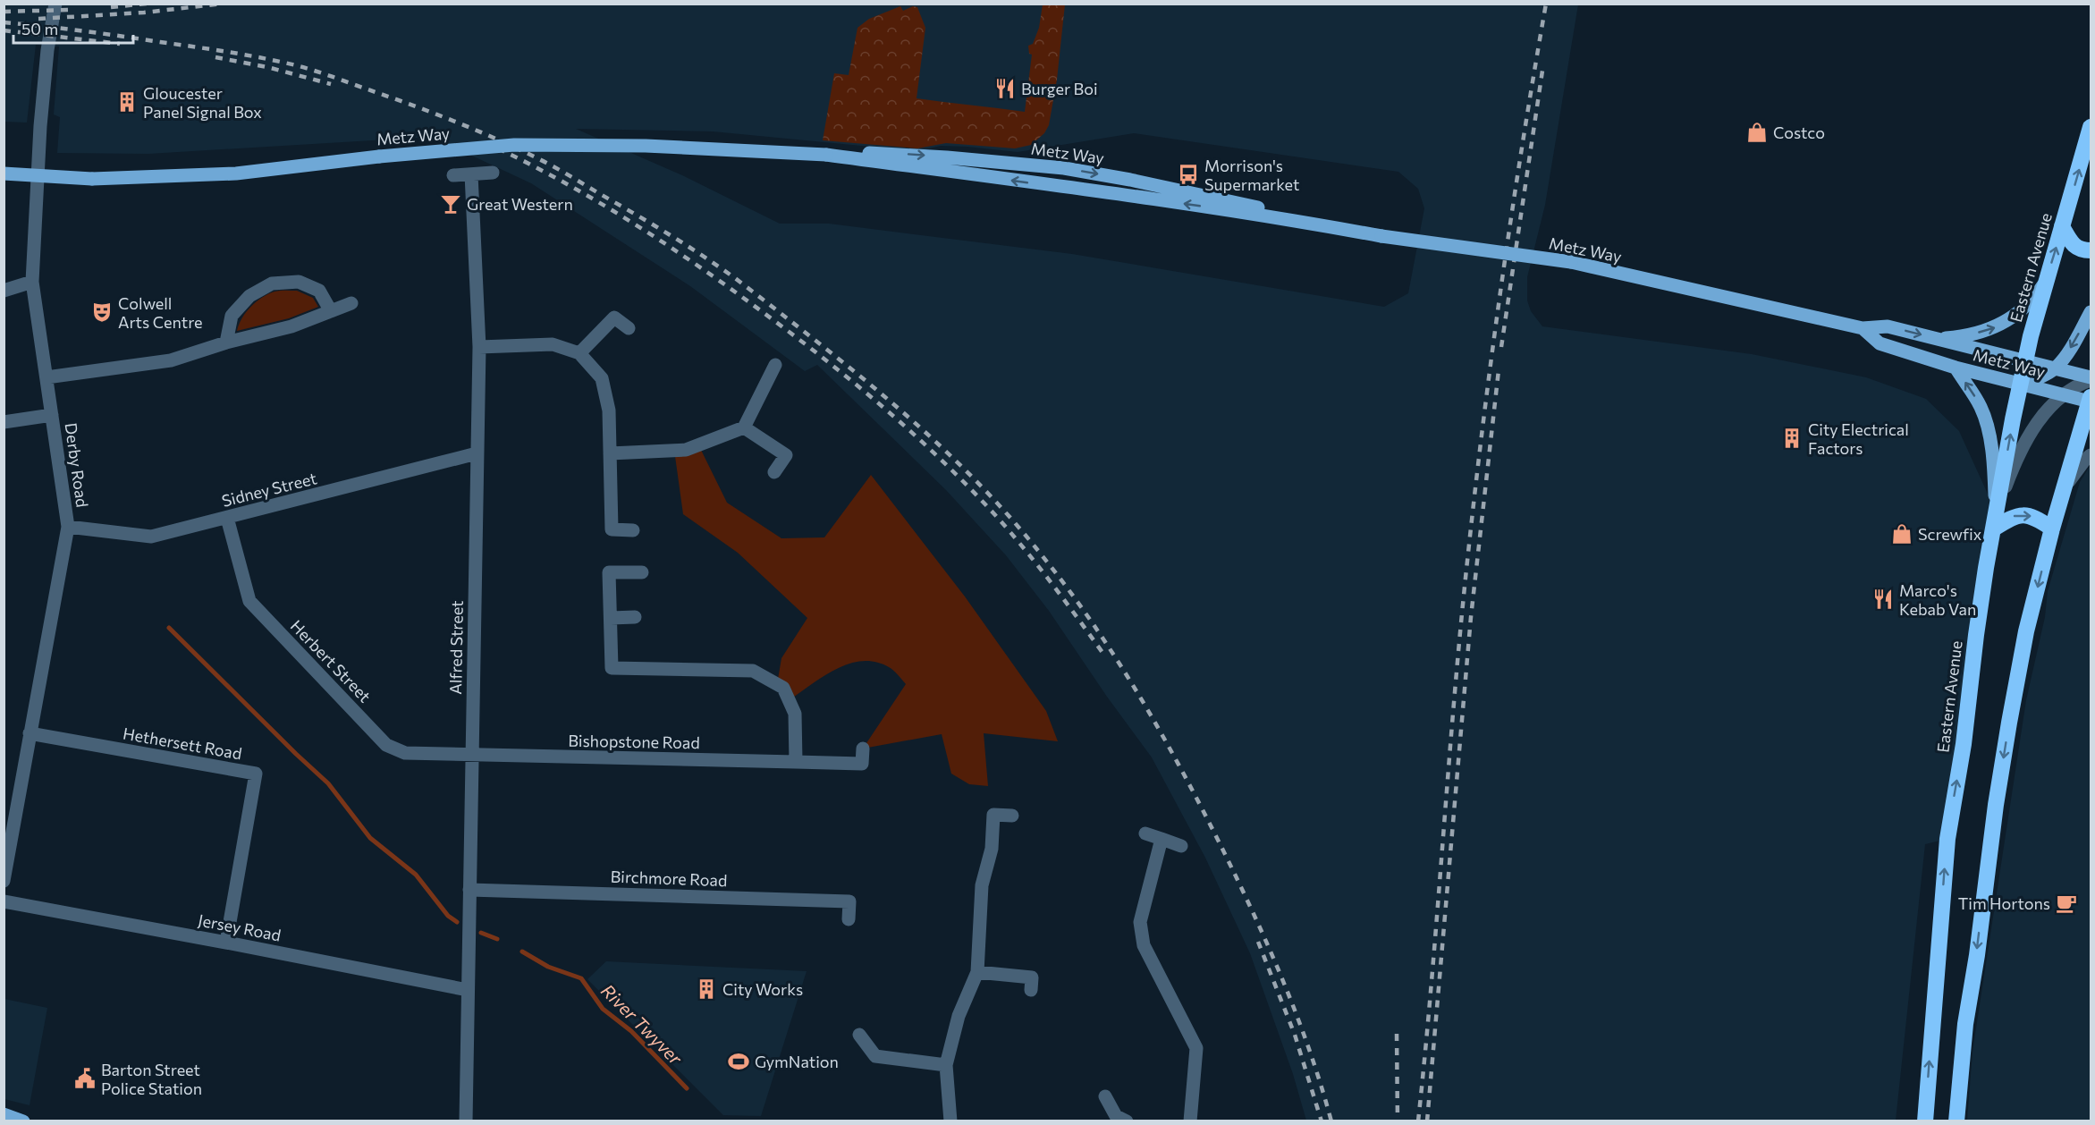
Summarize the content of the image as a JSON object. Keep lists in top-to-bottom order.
{
  "streets": {
    "highway": ["Eastern Avenue"],
    "main road": ["Metz Way"],
    "street": [
      "Derby Road",
      "Sidney Street",
      "Alfred Street",
      "Herbert Street",
      "Bishopstone Road",
      "Hethersett Road",
      "Birchmore Road",
      "Jersey Road"
    ]
  },
  "crossings": [
    ["Metz Way", "Eastern Avenue"],
    ["Derby Road", "Sidney Street"],
    ["Derby Road", "Hethersett Road"],
    ["Sidney Street", "Alfred Street"],
    ["Sidney Street", "Herbert Street"],
    ["Alfred Street", "Herbert Street"],
    ["Alfred Street", "Bishopstone Road"],
    ["Alfred Street", "Birchmore Road"],
    ["Alfred Street", "Jersey Road"],
    ["Herbert Street", "Bishopstone Road"],
    ["Hethersett Road", "Jersey Road"]
  ],
  "water": ["River Twyver"],
  "places": {
    "restaurant": ["Burger Boi", "Marco's Kebab Van"],
    "building": ["Gloucester Panel Signal Box", "City Electrical Factors", "City Works"],
    "shop": ["Costco", "Screwfix"],
    "bus stop": ["Morrison's Supermarket"],
    "bar": ["Great Western"],
    "theatre": ["Colwell Arts Centre"],
    "cafe": ["Tim Hortons"],
    "sports": ["GymNation"],
    "public building": ["Barton Street Police Station"]
  },
  "scale_bar": "50 m"
}
